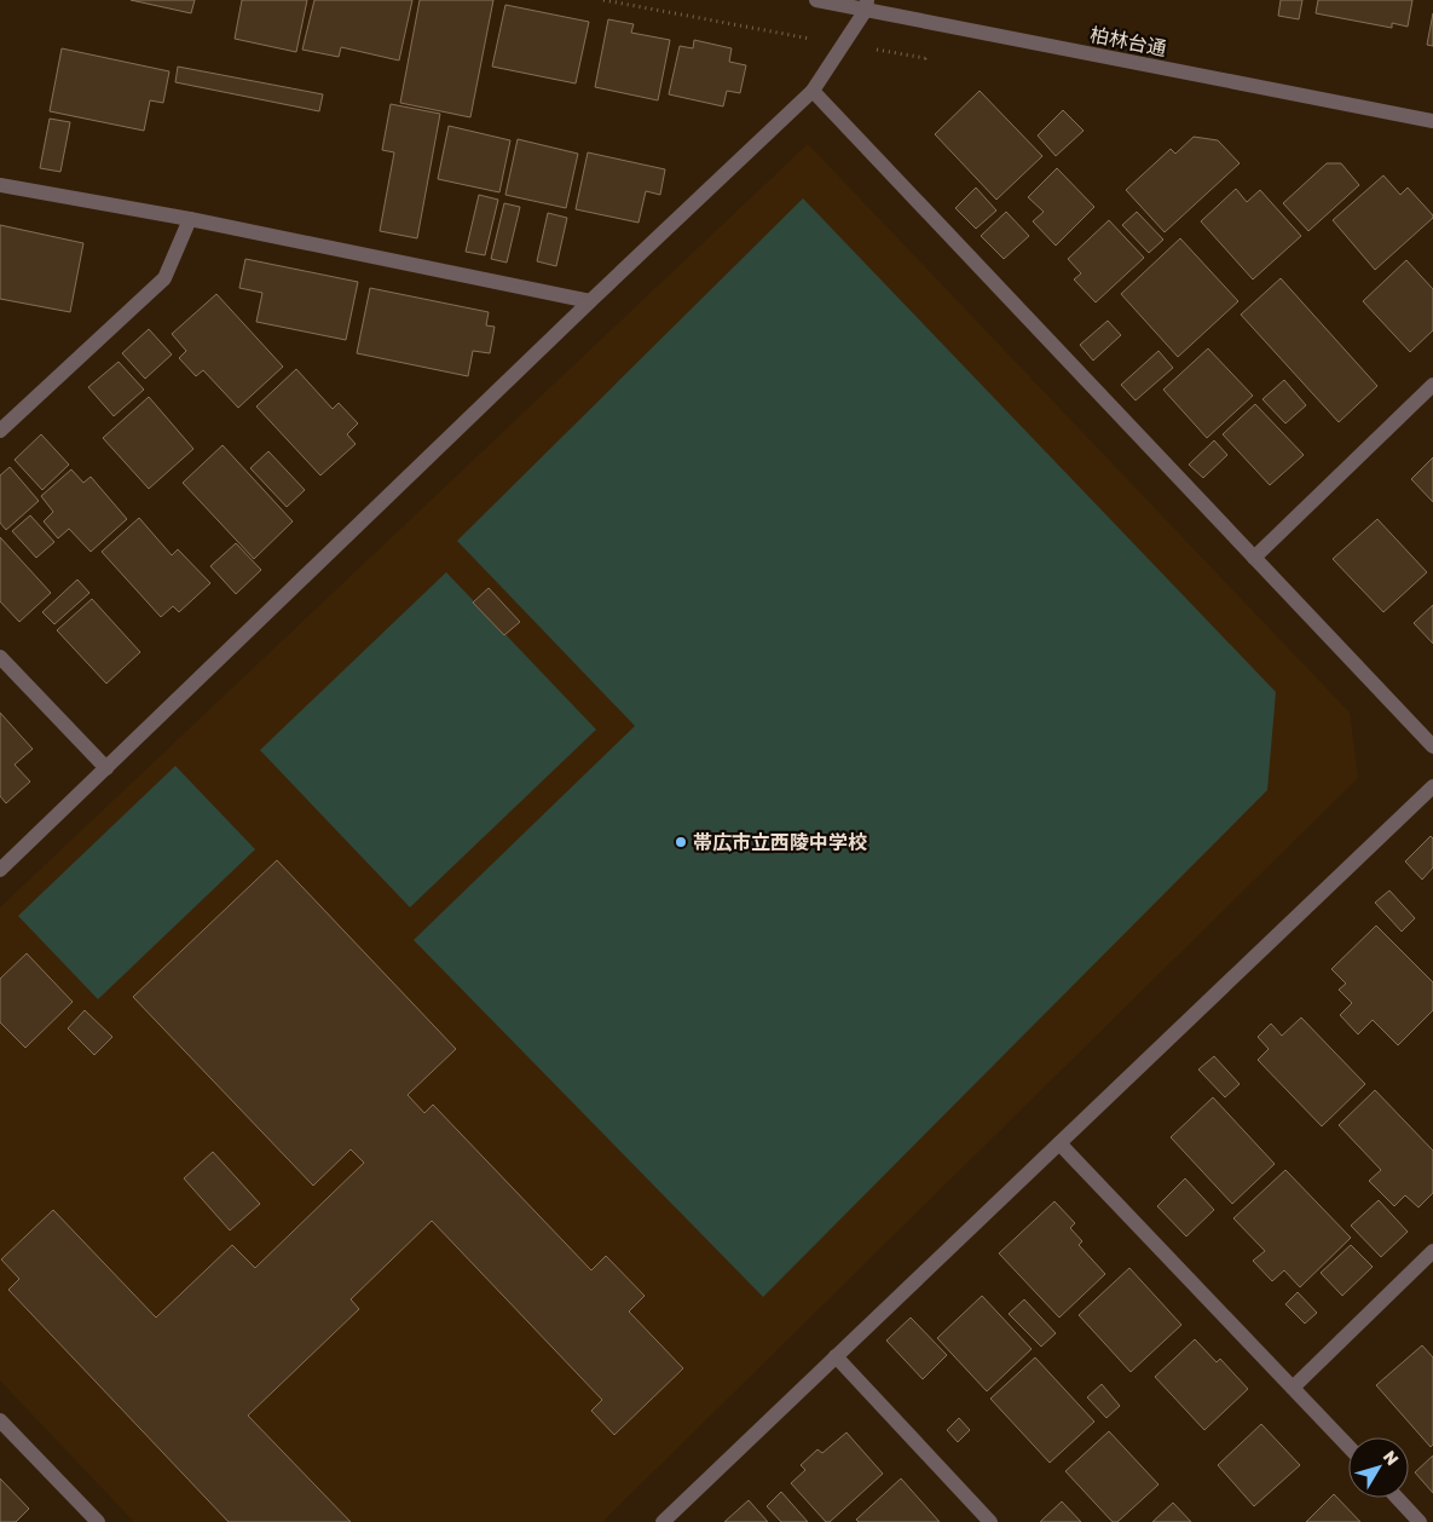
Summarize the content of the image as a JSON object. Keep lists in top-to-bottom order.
{
  "streets": {
    "street": ["柏林台通"]
  },
  "places": ["帯広市立西陵中学校"],
  "north": "top right"
}
